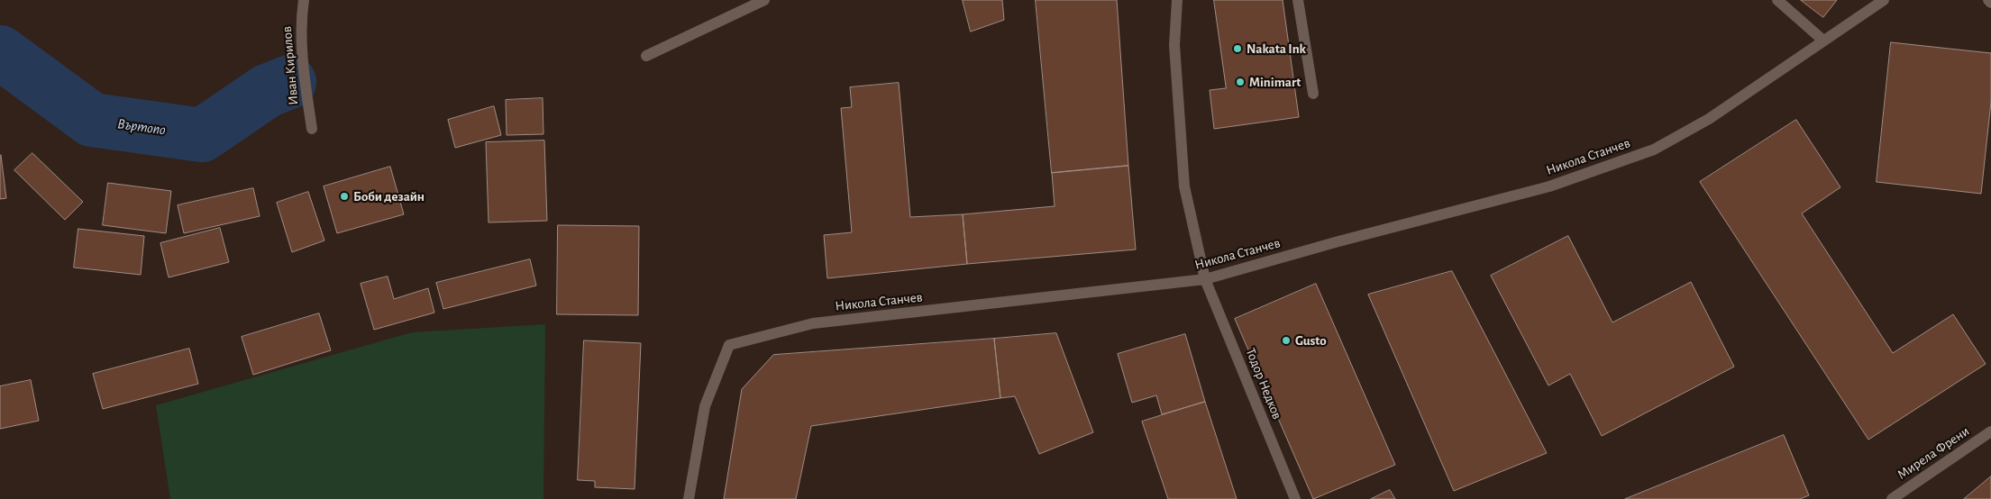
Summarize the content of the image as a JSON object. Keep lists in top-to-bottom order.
{
  "streets": {
    "street": [
      "Иван Кирилов",
      "Никола Станчев",
      "Тодор Недков",
      "Мирела Френи"
    ]
  },
  "crossings": [
    ["Никола Станчев", "Тодор Недков"]
  ],
  "water": ["Въртопо"],
  "places": [
    "Nakata Ink",
    "Minimart",
    "Боби дезайн",
    "Gusto"
  ]
}
